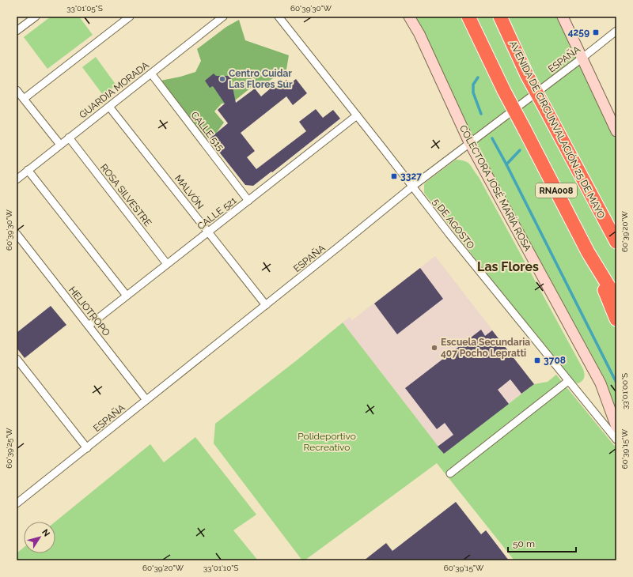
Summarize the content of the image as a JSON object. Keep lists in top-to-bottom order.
{
  "streets": {
    "highway": ["AVENIDA DE CIRCUNVALACIÓN 25 DE MAYO", "RNA008"],
    "main road": ["COLECTORA JOSÉ MARÍA ROSA"],
    "street": [
      "ESPAÑA",
      "GUARDIA MORADA",
      "CALLE 515",
      "MALVÓN",
      "ROSA SILVESTRE",
      "CALLE 521",
      "5 DE AGOSTO",
      "HELIOTROPO"
    ]
  },
  "crossings": [
    ["ESPAÑA", "COLECTORA JOSÉ MARÍA ROSA"],
    ["ESPAÑA", "MALVÓN"],
    ["ESPAÑA", "5 DE AGOSTO"],
    ["ESPAÑA", "HELIOTROPO"],
    ["GUARDIA MORADA", "CALLE 515"],
    ["GUARDIA MORADA", "MALVÓN"],
    ["GUARDIA MORADA", "ROSA SILVESTRE"],
    ["CALLE 515", "CALLE 521"],
    ["MALVÓN", "CALLE 521"],
    ["ROSA SILVESTRE", "CALLE 521"],
    ["CALLE 521", "5 DE AGOSTO"],
    ["CALLE 521", "HELIOTROPO"]
  ],
  "districts": ["Las Flores"],
  "parks": ["Polideportivo Recreativo"],
  "places": {
    "transit": ["4259", "3327", "3708"],
    "other": ["Centro Cuidar Las Flores Sur", "Escuela Secundaria 407 Pocho Lepratti"]
  },
  "scale_bar": "50 m",
  "north": "top right",
  "coordinates": [
    "33°01'05\"S",
    "60°39'30\"W",
    "60°39'20\"W",
    "33°01'00\"S",
    "60°39'25\"W",
    "60°39'15\"W",
    "33°01'10\"S"
  ]
}
